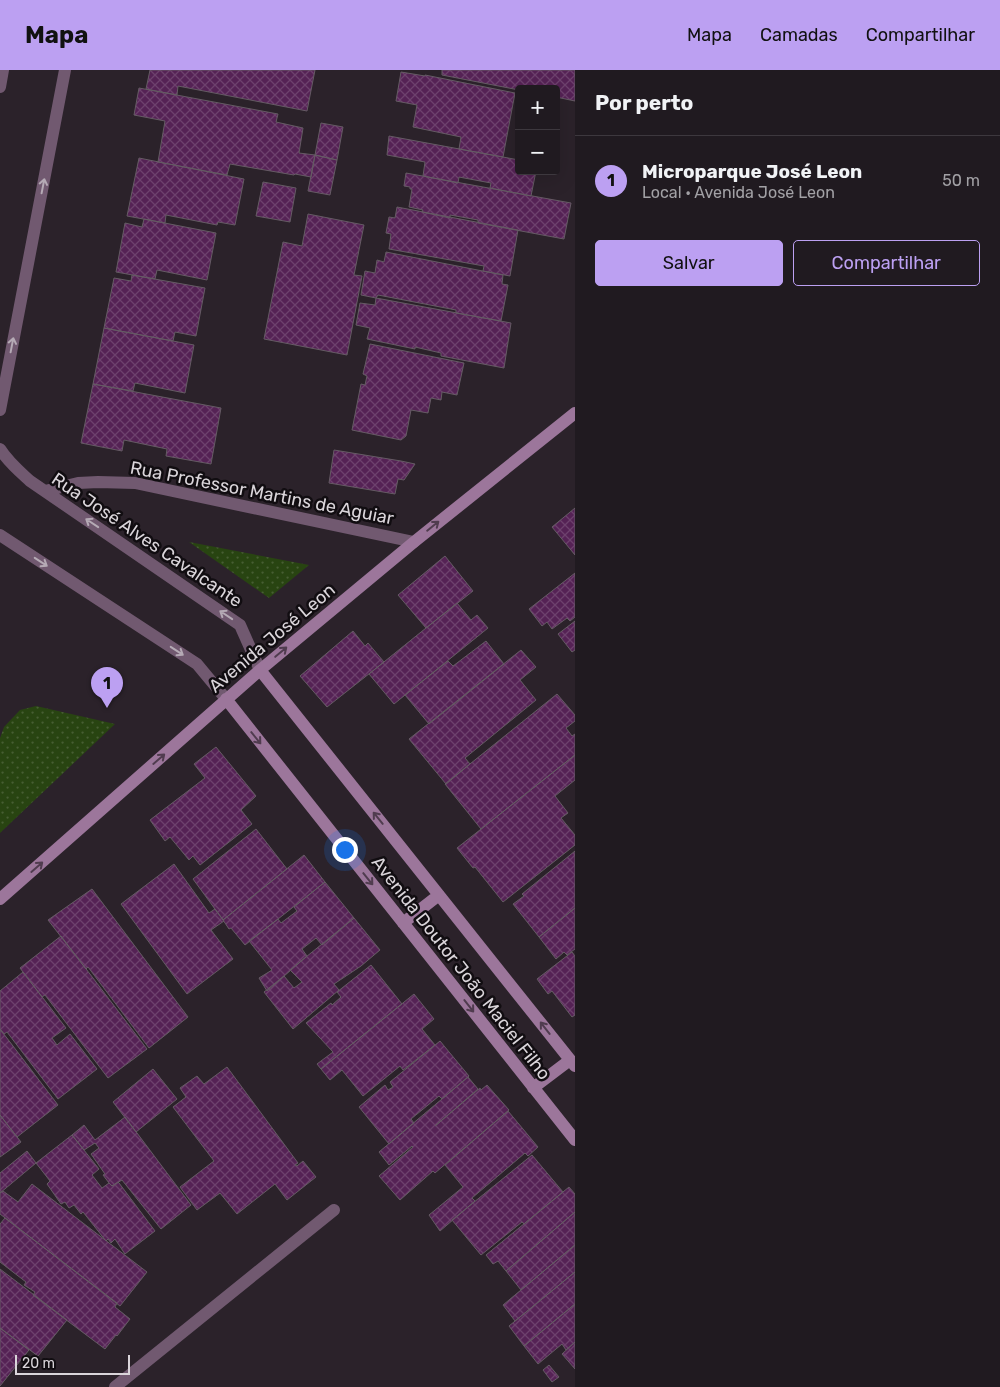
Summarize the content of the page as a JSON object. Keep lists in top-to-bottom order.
{
  "streets": {
    "street": [
      "Rua Professor Martins de Aguiar",
      "Rua José Alves Cavalcante",
      "Avenida José Leon",
      "Avenida Doutor João Maciel Filho"
    ]
  },
  "crossings": [
    ["Rua Professor Martins de Aguiar", "Rua José Alves Cavalcante"],
    ["Rua Professor Martins de Aguiar", "Avenida José Leon"],
    ["Rua José Alves Cavalcante", "Avenida José Leon"],
    ["Rua José Alves Cavalcante", "Avenida Doutor João Maciel Filho"],
    ["Avenida José Leon", "Avenida Doutor João Maciel Filho"]
  ],
  "one_way": ["Avenida José Leon"],
  "scale_bar": "20 m",
  "page": {
    "header": "Mapa",
    "nav": ["Mapa", "Camadas", "Compartilhar"],
    "heading": "Por perto",
    "map_buttons": ["+", "−"],
    "list": [
      {
        "mark": "1",
        "name": "Microparque José Leon",
        "note": "Local · Avenida José Leon",
        "value": "50 m"
      }
    ],
    "buttons": ["Salvar", "Compartilhar"],
    "pins": "1",
    "scale": "20 m"
  }
}
